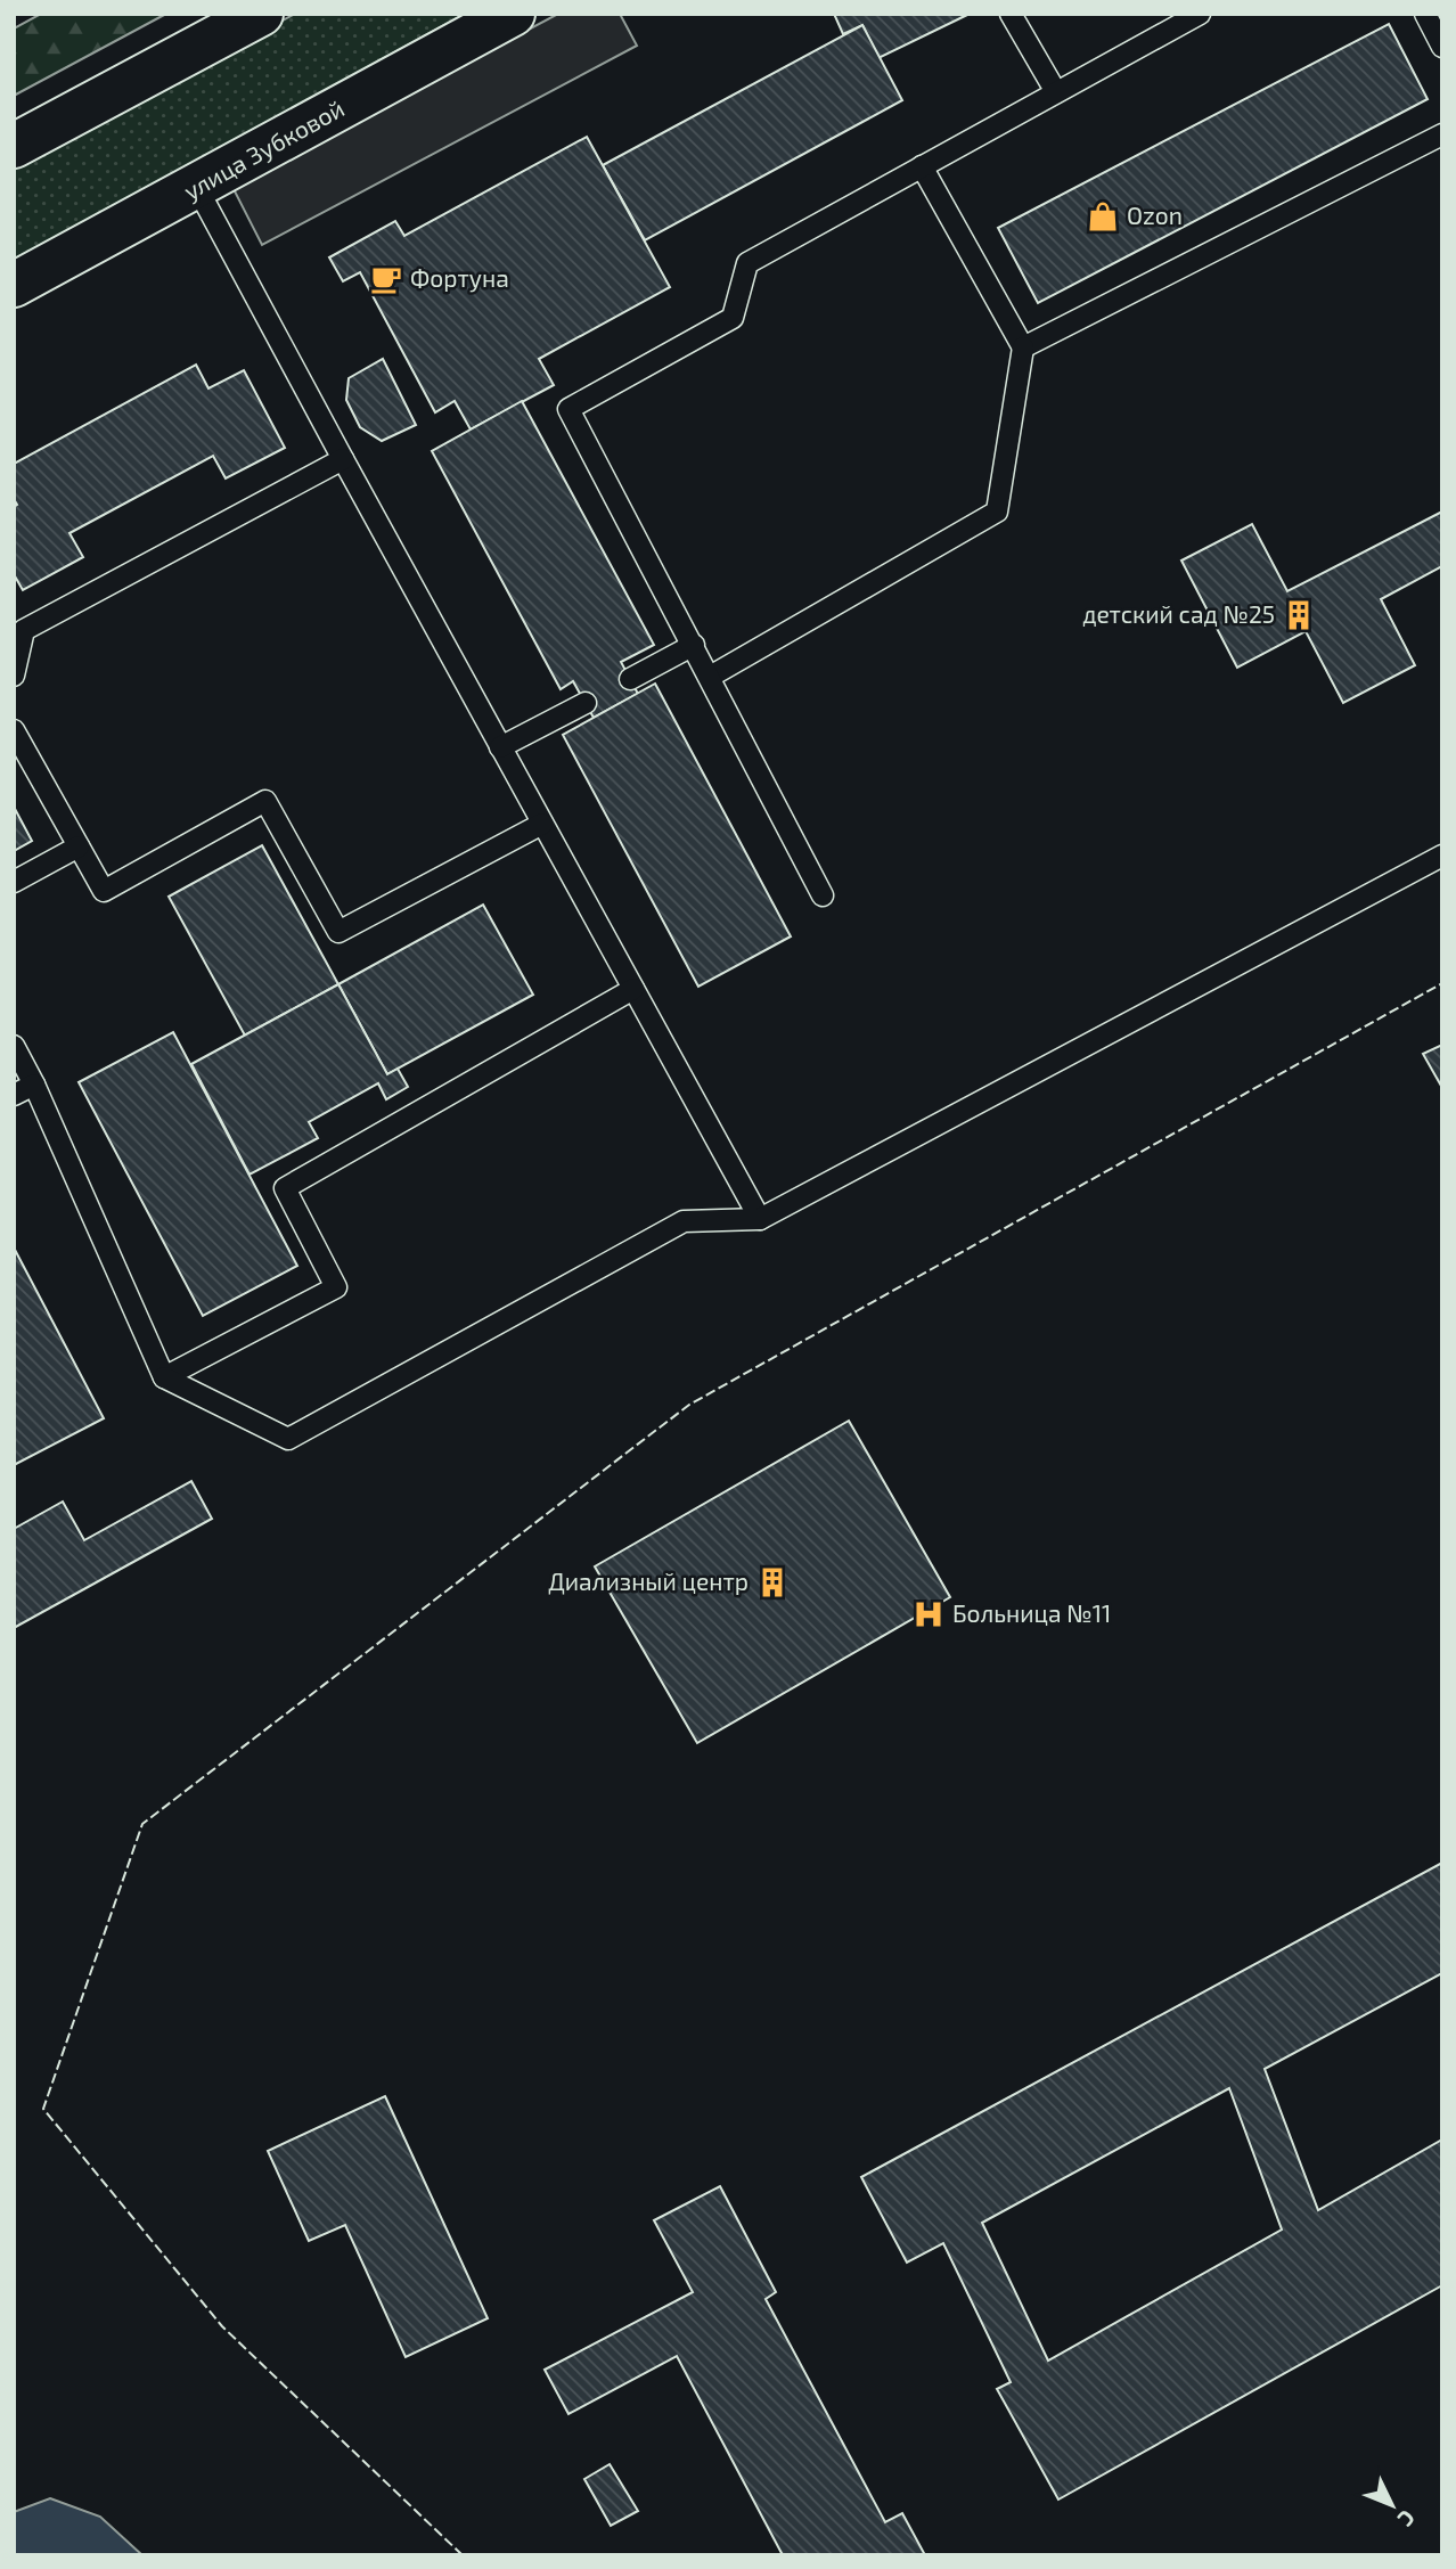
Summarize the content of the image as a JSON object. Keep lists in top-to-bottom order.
{
  "streets": {
    "main road": ["улица Зубковой"]
  },
  "places": {
    "shop": ["Ozon"],
    "cafe": ["Фортуна"],
    "building": ["детский сад №25", "Диализный центр"],
    "hospital": ["Больница №11"]
  },
  "north": "bottom right"
}
